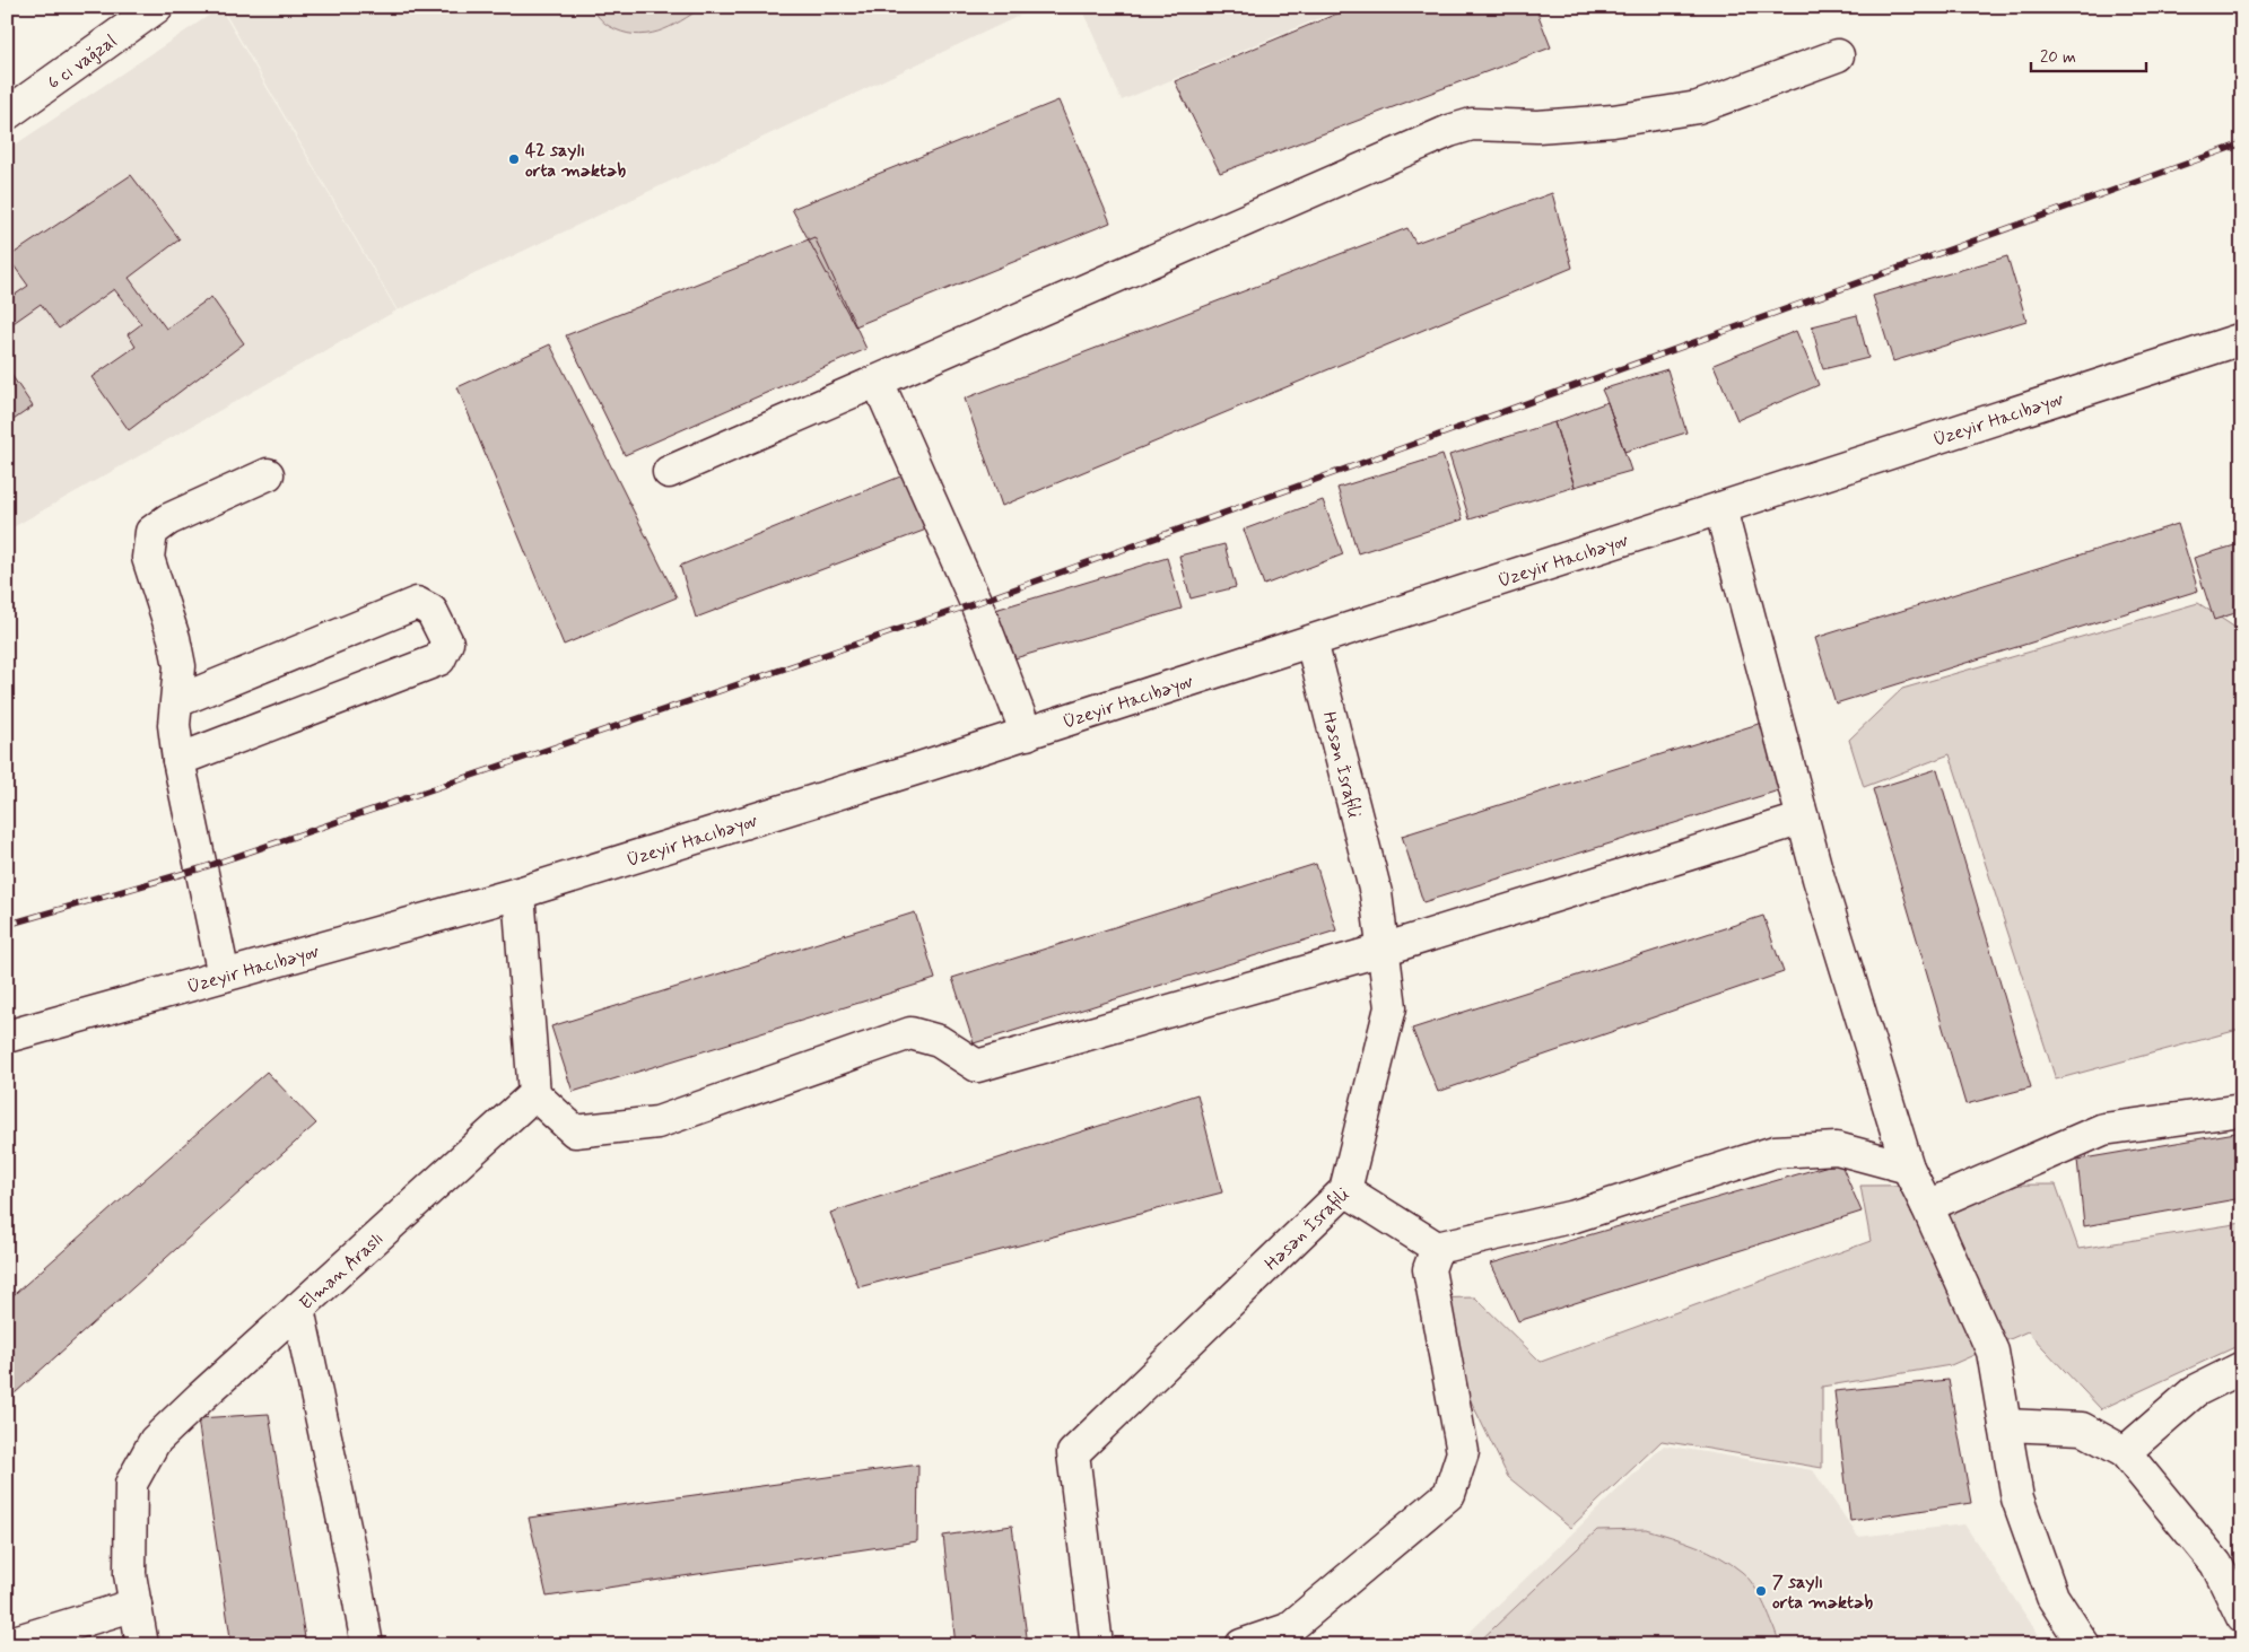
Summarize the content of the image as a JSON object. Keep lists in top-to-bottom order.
{
  "streets": {
    "main road": [
      "6 cı vağzal",
      "Üzeyir Hacıbəyov",
      "Həsən İsrafili",
      "Elman Araslı"
    ]
  },
  "crossings": [
    ["Üzeyir Hacıbəyov", "Həsən İsrafili"]
  ],
  "places": ["42 saylı orta məktəb", "7 saylı orta məktəb"],
  "scale_bar": "20 m"
}
